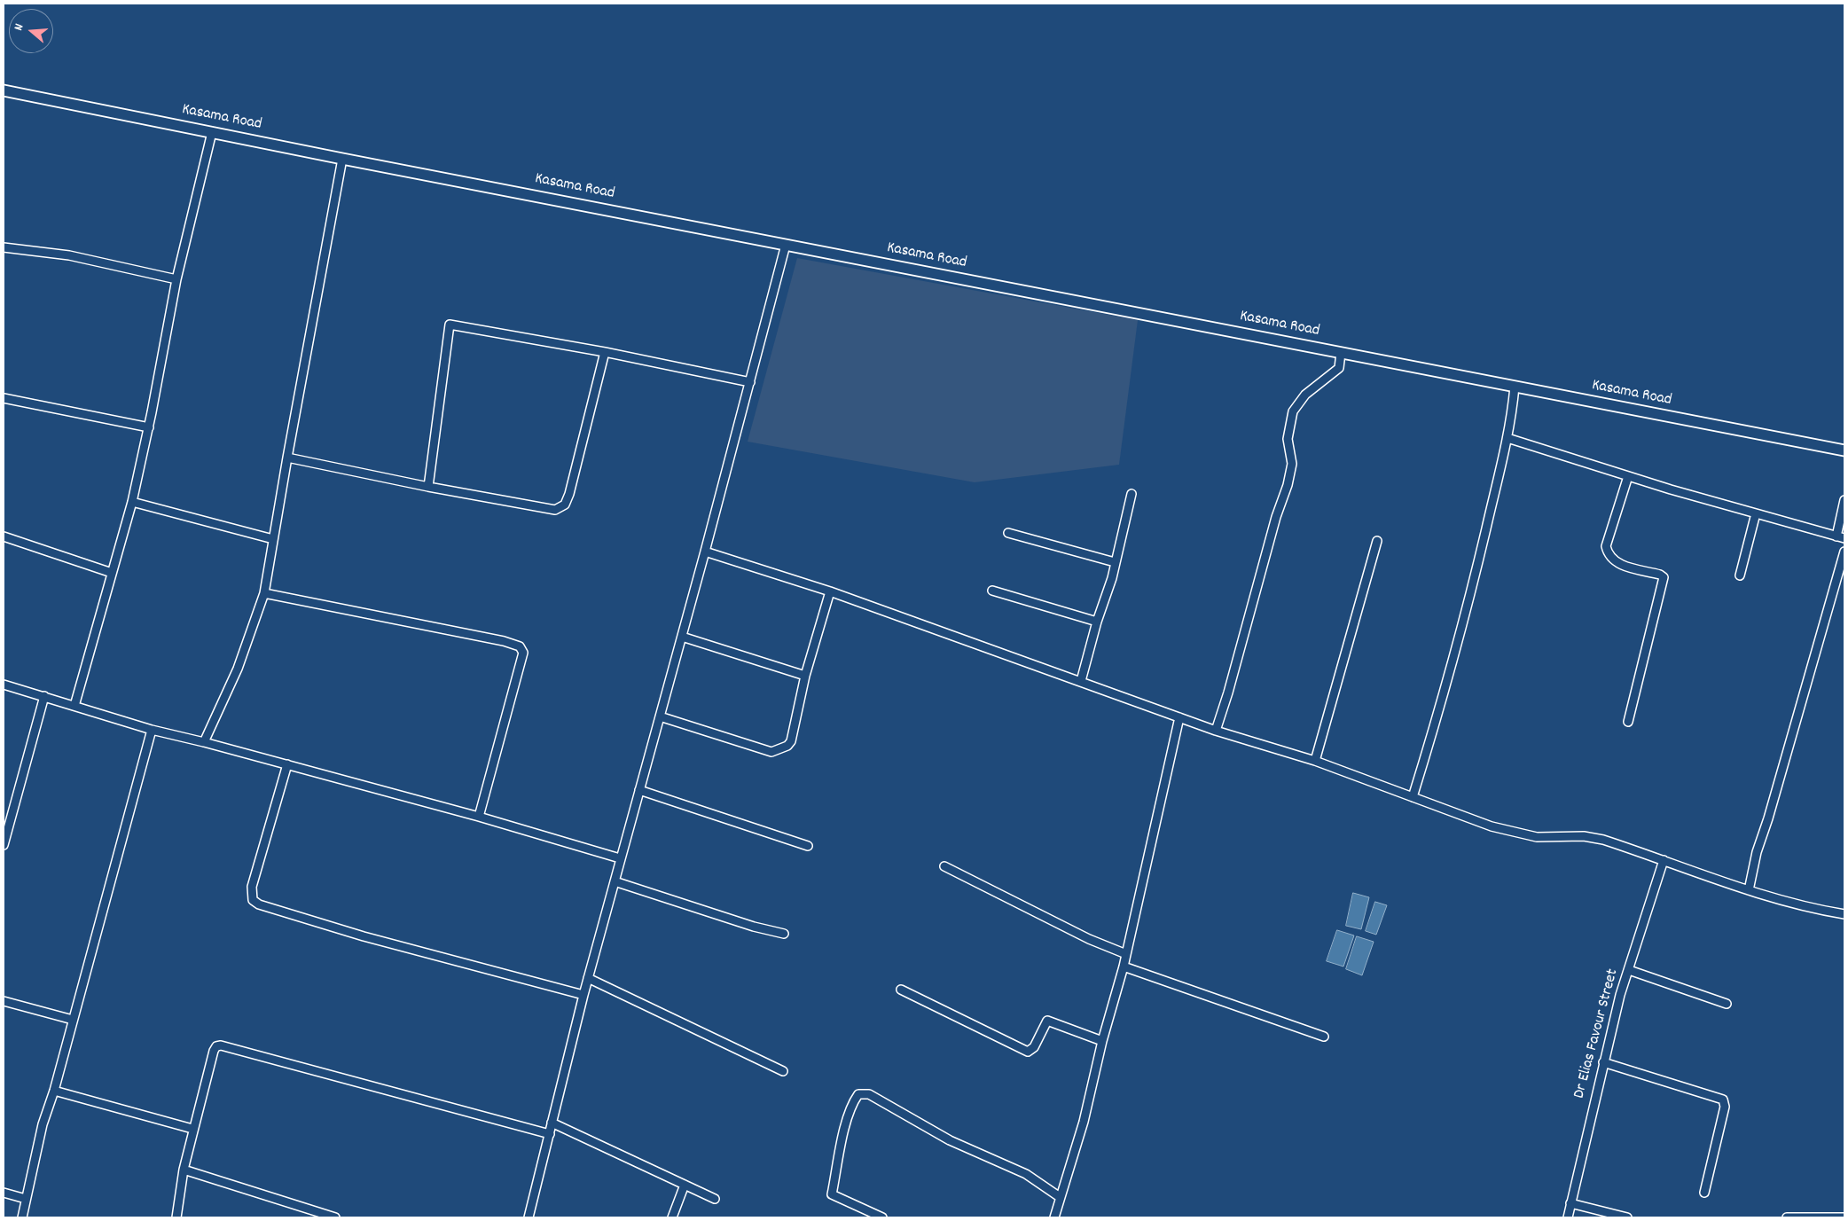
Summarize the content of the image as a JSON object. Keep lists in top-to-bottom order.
{
  "streets": {
    "street": ["Kasama Road", "Dr Elias Favour Street"]
  },
  "north": "left"
}
